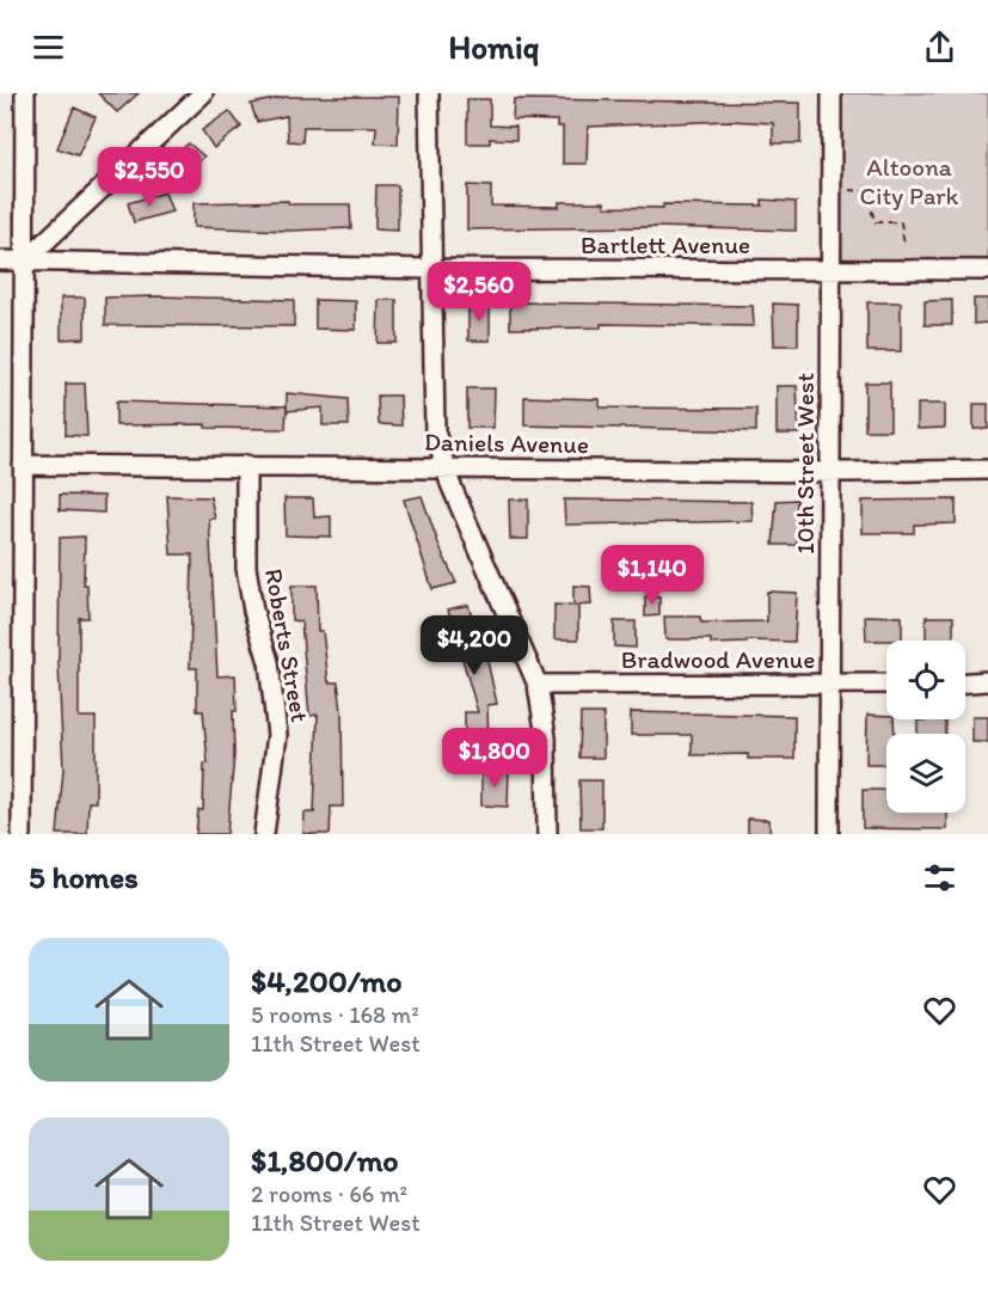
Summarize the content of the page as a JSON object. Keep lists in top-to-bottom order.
{
  "streets": {
    "street": [
      "Bartlett Avenue",
      "Daniels Avenue",
      "10th Street West",
      "Roberts Street",
      "Bradwood Avenue"
    ]
  },
  "crossings": [
    ["Bartlett Avenue", "10th Street West"],
    ["Daniels Avenue", "10th Street West"],
    ["Daniels Avenue", "Roberts Street"],
    ["10th Street West", "Bradwood Avenue"]
  ],
  "parks": ["Altoona City Park"],
  "page": {
    "header": "Homiq",
    "price": [
      "$2,550",
      "$2,560",
      "$1,140",
      "$4,200",
      "$1,800"
    ],
    "heading": "5 homes",
    "list": [
      {
        "name": "$4,200/mo",
        "note": "5 rooms · 168 m² · 11th Street West"
      },
      {
        "name": "$1,800/mo",
        "note": "2 rooms · 66 m² · 11th Street West"
      }
    ]
  }
}
